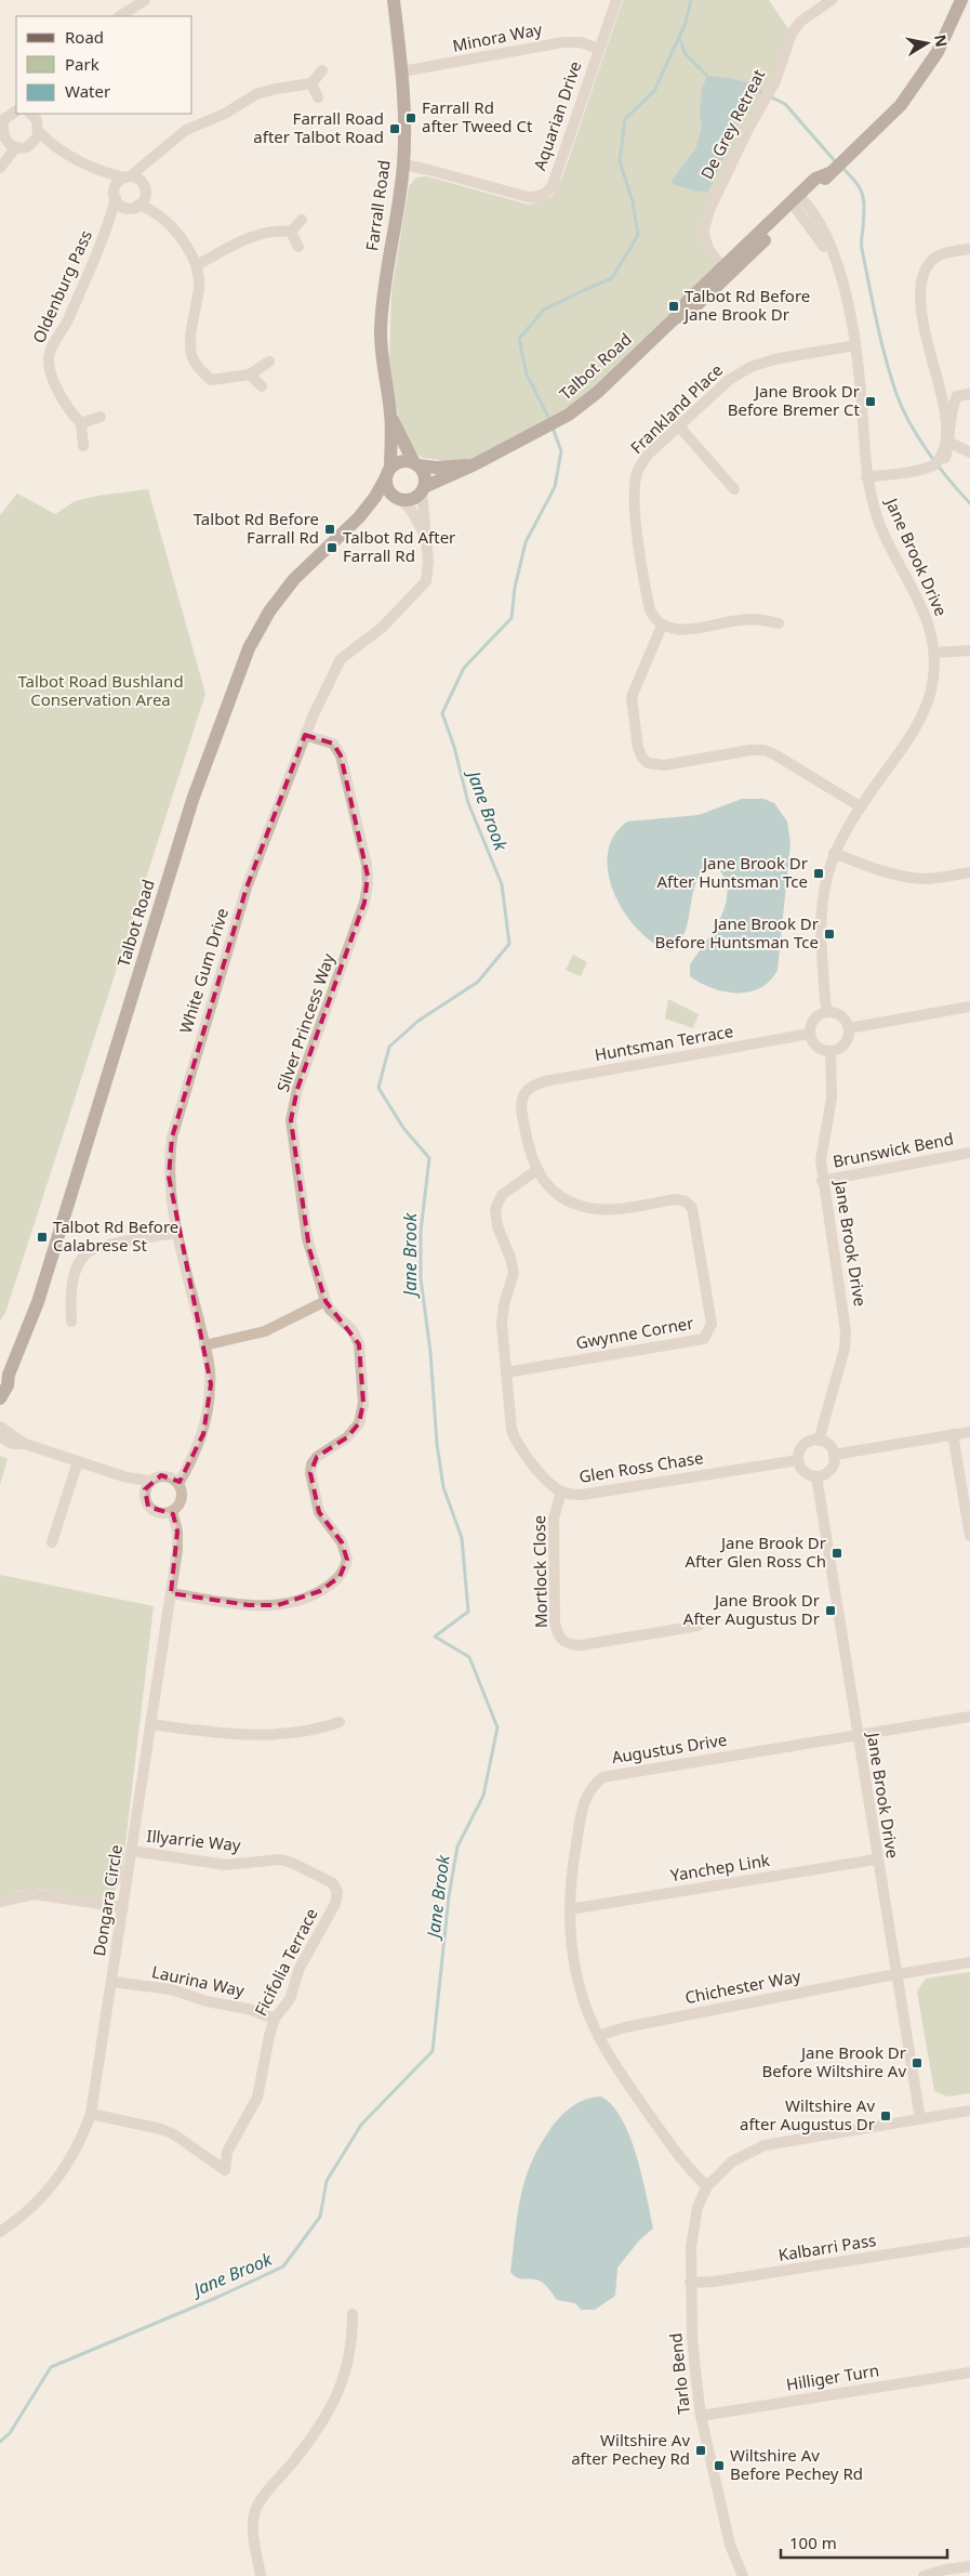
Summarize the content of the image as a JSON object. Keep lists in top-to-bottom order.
{
  "streets": {
    "main road": ["Farrall Road", "Talbot Road"],
    "street": [
      "Minora Way",
      "Aquarian Drive",
      "De Grey Retreat",
      "Oldenburg Pass",
      "Frankland Place",
      "Jane Brook Drive",
      "White Gum Drive",
      "Silver Princess Way",
      "Huntsman Terrace",
      "Brunswick Bend",
      "Gwynne Corner",
      "Glen Ross Chase",
      "Mortlock Close",
      "Augustus Drive",
      "Illyarrie Way",
      "Yanchep Link",
      "Dongara Circle",
      "Ficifolia Terrace",
      "Laurina Way",
      "Chichester Way",
      "Kalbarri Pass",
      "Tarlo Bend",
      "Hilliger Turn"
    ]
  },
  "crossings": [
    ["Minora Way", "Aquarian Drive"],
    ["Minora Way", "Farrall Road"],
    ["Aquarian Drive", "Farrall Road"],
    ["De Grey Retreat", "Talbot Road"],
    ["Farrall Road", "Talbot Road"],
    ["Farrall Road", "White Gum Drive"],
    ["Talbot Road", "Jane Brook Drive"],
    ["Talbot Road", "White Gum Drive"],
    ["Frankland Place", "Jane Brook Drive"],
    ["Jane Brook Drive", "Huntsman Terrace"],
    ["Jane Brook Drive", "Brunswick Bend"],
    ["Jane Brook Drive", "Glen Ross Chase"],
    ["Jane Brook Drive", "Augustus Drive"],
    ["Jane Brook Drive", "Yanchep Link"],
    ["Jane Brook Drive", "Chichester Way"],
    ["White Gum Drive", "Silver Princess Way"],
    ["White Gum Drive", "Dongara Circle"],
    ["Silver Princess Way", "Dongara Circle"],
    ["Huntsman Terrace", "Gwynne Corner"],
    ["Gwynne Corner", "Glen Ross Chase"],
    ["Glen Ross Chase", "Mortlock Close"],
    ["Augustus Drive", "Yanchep Link"],
    ["Augustus Drive", "Chichester Way"],
    ["Augustus Drive", "Tarlo Bend"],
    ["Illyarrie Way", "Dongara Circle"],
    ["Illyarrie Way", "Ficifolia Terrace"],
    ["Dongara Circle", "Ficifolia Terrace"],
    ["Dongara Circle", "Laurina Way"],
    ["Ficifolia Terrace", "Laurina Way"],
    ["Kalbarri Pass", "Tarlo Bend"],
    ["Tarlo Bend", "Hilliger Turn"]
  ],
  "water": ["Jane Brook"],
  "parks": ["Talbot Road Bushland Conservation Area"],
  "places": {
    "transit": [
      "Farrall Rd after Tweed Ct",
      "Farrall Road after Talbot Road",
      "Talbot Rd Before Jane Brook Dr",
      "Jane Brook Dr Before Bremer Ct",
      "Talbot Rd Before Farrall Rd",
      "Talbot Rd After Farrall Rd",
      "Jane Brook Dr After Huntsman Tce",
      "Jane Brook Dr Before Huntsman Tce",
      "Talbot Rd Before Calabrese St",
      "Jane Brook Dr After Glen Ross Ch",
      "Jane Brook Dr After Augustus Dr",
      "Jane Brook Dr Before Wiltshire Av",
      "Wiltshire Av after Augustus Dr",
      "Wiltshire Av after Pechey Rd",
      "Wiltshire Av Before Pechey Rd"
    ]
  },
  "legend": ["Road", "Park", "Water"],
  "scale_bar": "100 m",
  "north": "right"
}
